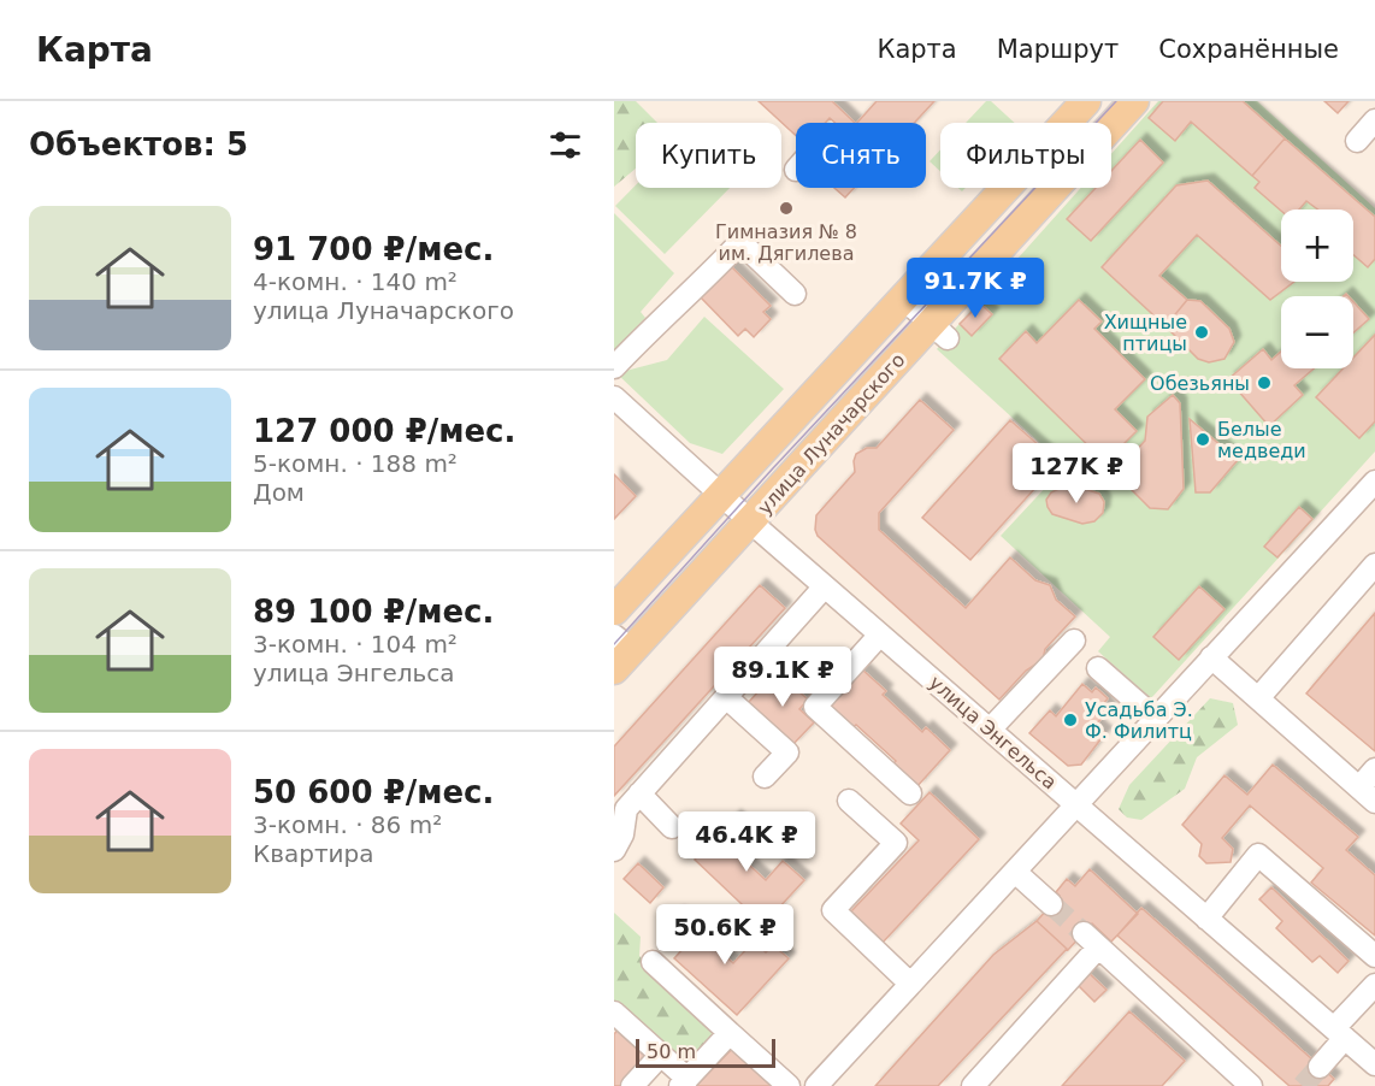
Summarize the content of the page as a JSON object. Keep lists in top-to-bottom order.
{
  "streets": {
    "main road": ["улица Луначарского"],
    "street": ["улица Энгельса"]
  },
  "crossings": [
    ["улица Луначарского", "улица Энгельса"]
  ],
  "places": [
    "Гимназия № 8 им. Дягилева",
    "Хищные птицы",
    "Обезьяны",
    "Белые медведи",
    "Усадьба Э. Ф. Филитц"
  ],
  "scale_bar": "50 m",
  "page": {
    "header": "Карта",
    "nav": ["Карта", "Маршрут", "Сохранённые"],
    "heading": "Объектов: 5",
    "chip": ["Купить", "Снять", "Фильтры"],
    "list": [
      {
        "name": "91 700 ₽/мес.",
        "note": "4-комн. · 140 m² · улица Луначарского"
      },
      {
        "name": "127 000 ₽/мес.",
        "note": "5-комн. · 188 m² · Дом"
      },
      {
        "name": "89 100 ₽/мес.",
        "note": "3-комн. · 104 m² · улица Энгельса"
      },
      {
        "name": "50 600 ₽/мес.",
        "note": "3-комн. · 86 m² · Квартира"
      }
    ],
    "map_buttons": ["+", "−"],
    "price": [
      "91.7K ₽",
      "127K ₽",
      "89.1K ₽",
      "46.4K ₽",
      "50.6K ₽"
    ],
    "scale": "50 m"
  }
}
